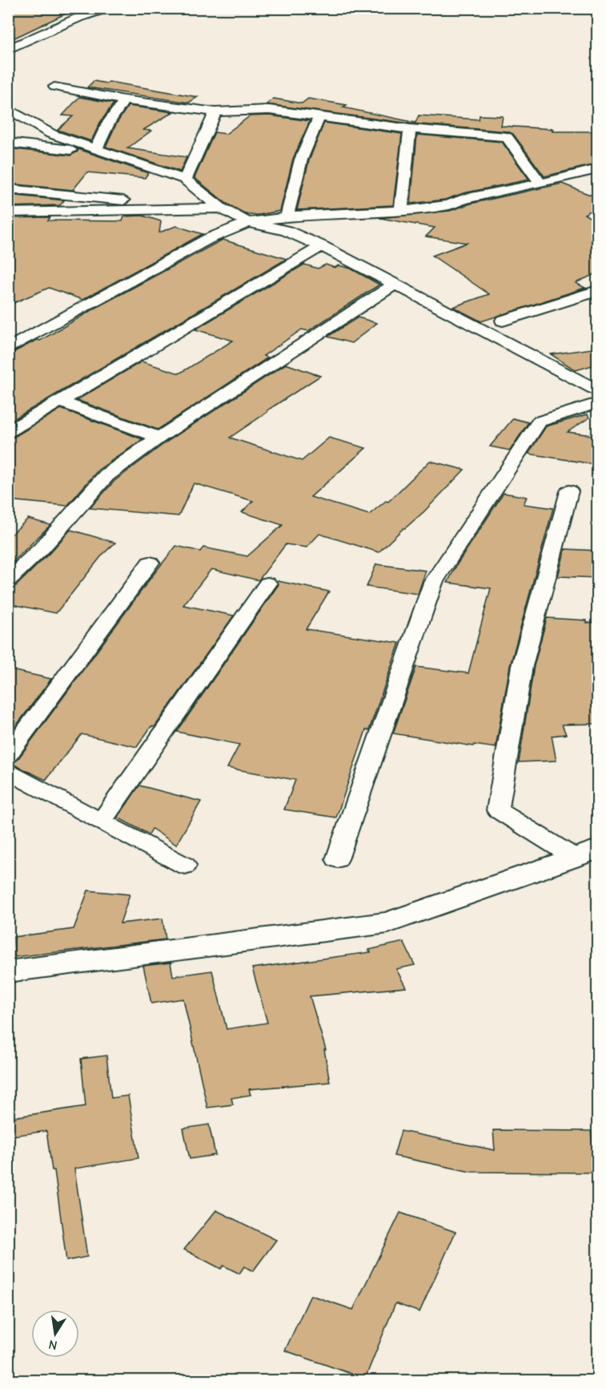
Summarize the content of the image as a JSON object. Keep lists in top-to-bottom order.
{
  "north": "bottom"
}
